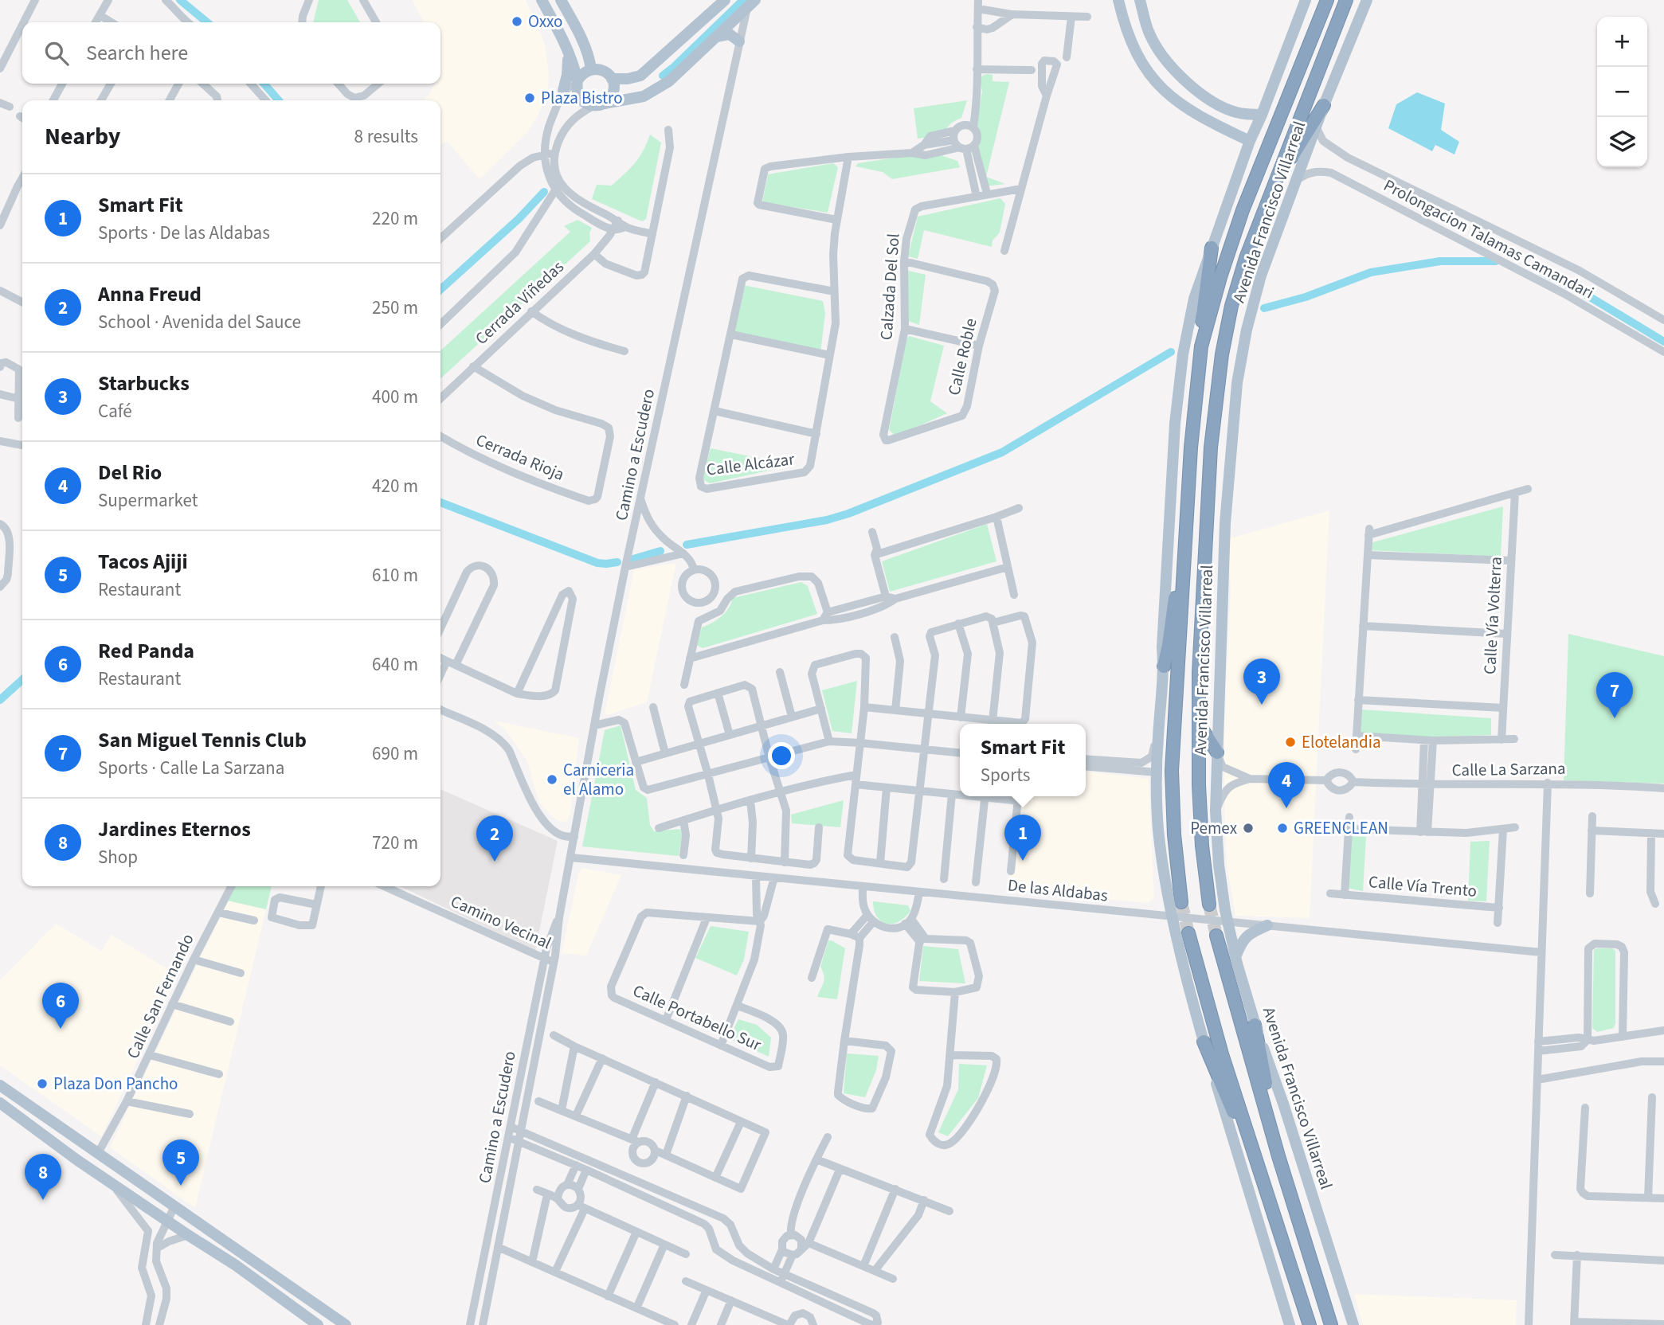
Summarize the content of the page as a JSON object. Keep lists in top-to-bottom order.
{
  "streets": {
    "highway": ["Avenida Francisco Villarreal"],
    "street": [
      "Prolongacion Talamas Camandari",
      "Calzada Del Sol",
      "Cerrada Viñedas",
      "Calle Roble",
      "Camino a Escudero",
      "Cerrada Rioja",
      "Calle Alcázar",
      "Calle Vía Volterra",
      "Calle La Sarzana",
      "Calle Vía Trento",
      "De las Aldabas",
      "Camino Vecinal",
      "Calle San Fernando",
      "Calle Portabello Sur"
    ]
  },
  "crossings": [
    ["Avenida Francisco Villarreal", "Prolongacion Talamas Camandari"],
    ["Avenida Francisco Villarreal", "Calle La Sarzana"],
    ["Avenida Francisco Villarreal", "De las Aldabas"],
    ["Calzada Del Sol", "Calle Roble"],
    ["Cerrada Viñedas", "Cerrada Rioja"],
    ["Camino a Escudero", "De las Aldabas"],
    ["Camino a Escudero", "Camino Vecinal"]
  ],
  "places": [
    "Oxxo",
    "Plaza Bistro",
    "Elotelandia",
    "Carniceria el Alamo",
    "Pemex",
    "GREENCLEAN",
    "Plaza Don Pancho"
  ],
  "page": {
    "map_buttons": ["+", "−"],
    "search": "Search here",
    "heading": ["Nearby", "8 results"],
    "list": [
      {
        "mark": "1",
        "name": "Smart Fit",
        "note": "Sports · De las Aldabas",
        "value": "220 m"
      },
      {
        "mark": "2",
        "name": "Anna Freud",
        "note": "School · Avenida del Sauce",
        "value": "250 m"
      },
      {
        "mark": "3",
        "name": "Starbucks",
        "note": "Café",
        "value": "400 m"
      },
      {
        "mark": "4",
        "name": "Del Rio",
        "note": "Supermarket",
        "value": "420 m"
      },
      {
        "mark": "5",
        "name": "Tacos Ajiji",
        "note": "Restaurant",
        "value": "610 m"
      },
      {
        "mark": "6",
        "name": "Red Panda",
        "note": "Restaurant",
        "value": "640 m"
      },
      {
        "mark": "7",
        "name": "San Miguel Tennis Club",
        "note": "Sports · Calle La Sarzana",
        "value": "690 m"
      },
      {
        "mark": "8",
        "name": "Jardines Eternos",
        "note": "Shop",
        "value": "720 m"
      }
    ],
    "pins": [
      "3",
      "7",
      "4",
      "1",
      "2",
      "6",
      "5",
      "8"
    ],
    "popup": ["Smart Fit", "Sports"]
  }
}
